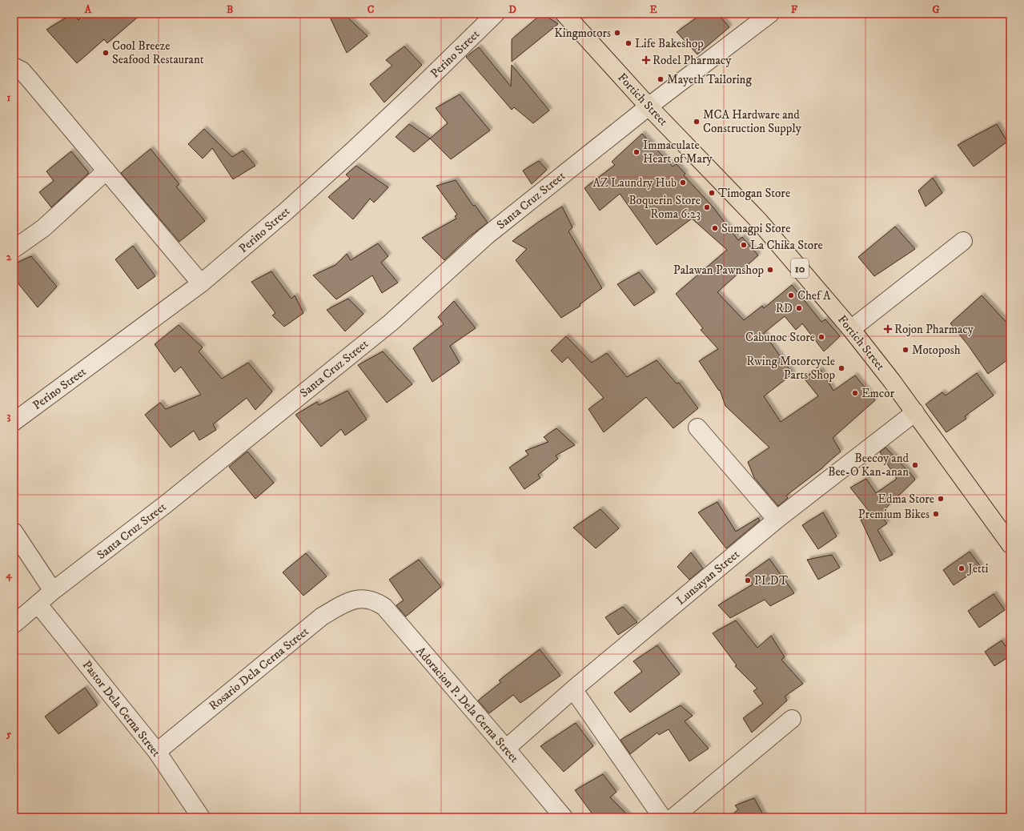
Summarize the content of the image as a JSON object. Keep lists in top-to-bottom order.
{
  "streets": {
    "highway": ["Fortich Street", "10"],
    "street": [
      "Perino Street",
      "Santa Cruz Street",
      "Lunsayan Street",
      "Rosario Dela Cerna Street",
      "Adoracion P. Dela Cerna Street",
      "Pastor Dela Cerna Street"
    ]
  },
  "crossings": [
    ["Fortich Street", "Santa Cruz Street"],
    ["Fortich Street", "Lunsayan Street"],
    ["Santa Cruz Street", "Pastor Dela Cerna Street"],
    ["Lunsayan Street", "Adoracion P. Dela Cerna Street"],
    ["Rosario Dela Cerna Street", "Adoracion P. Dela Cerna Street"],
    ["Rosario Dela Cerna Street", "Pastor Dela Cerna Street"]
  ],
  "places": {
    "other": [
      "Kingmotors",
      "Life Bakeshop",
      "Cool Breeze Seafood Restaurant",
      "Mayeth Tailoring",
      "MCA Hardware and Construction Supply",
      "Immaculate Heart of Mary",
      "AZ Laundry Hub",
      "Timogan Store",
      "Boquerin Store Roma 6:23",
      "Sumagpi Store",
      "La Chika Store",
      "Palawan Pawnshop",
      "Chef A",
      "RD",
      "Cabunoc Store",
      "Motoposh",
      "Rwing Motorcycle Parts Shop",
      "Emcor",
      "Beecoy and Bee-O Kan-anan",
      "Edma Store",
      "Premium Bikes",
      "Jetti",
      "PLDT"
    ],
    "health": ["Rodel Pharmacy", "Rojon Pharmacy"]
  },
  "grid": {
    "columns": [
      "A",
      "B",
      "C",
      "D",
      "E",
      "F",
      "G"
    ],
    "rows": [
      "1",
      "2",
      "3",
      "4",
      "5"
    ]
  }
}
